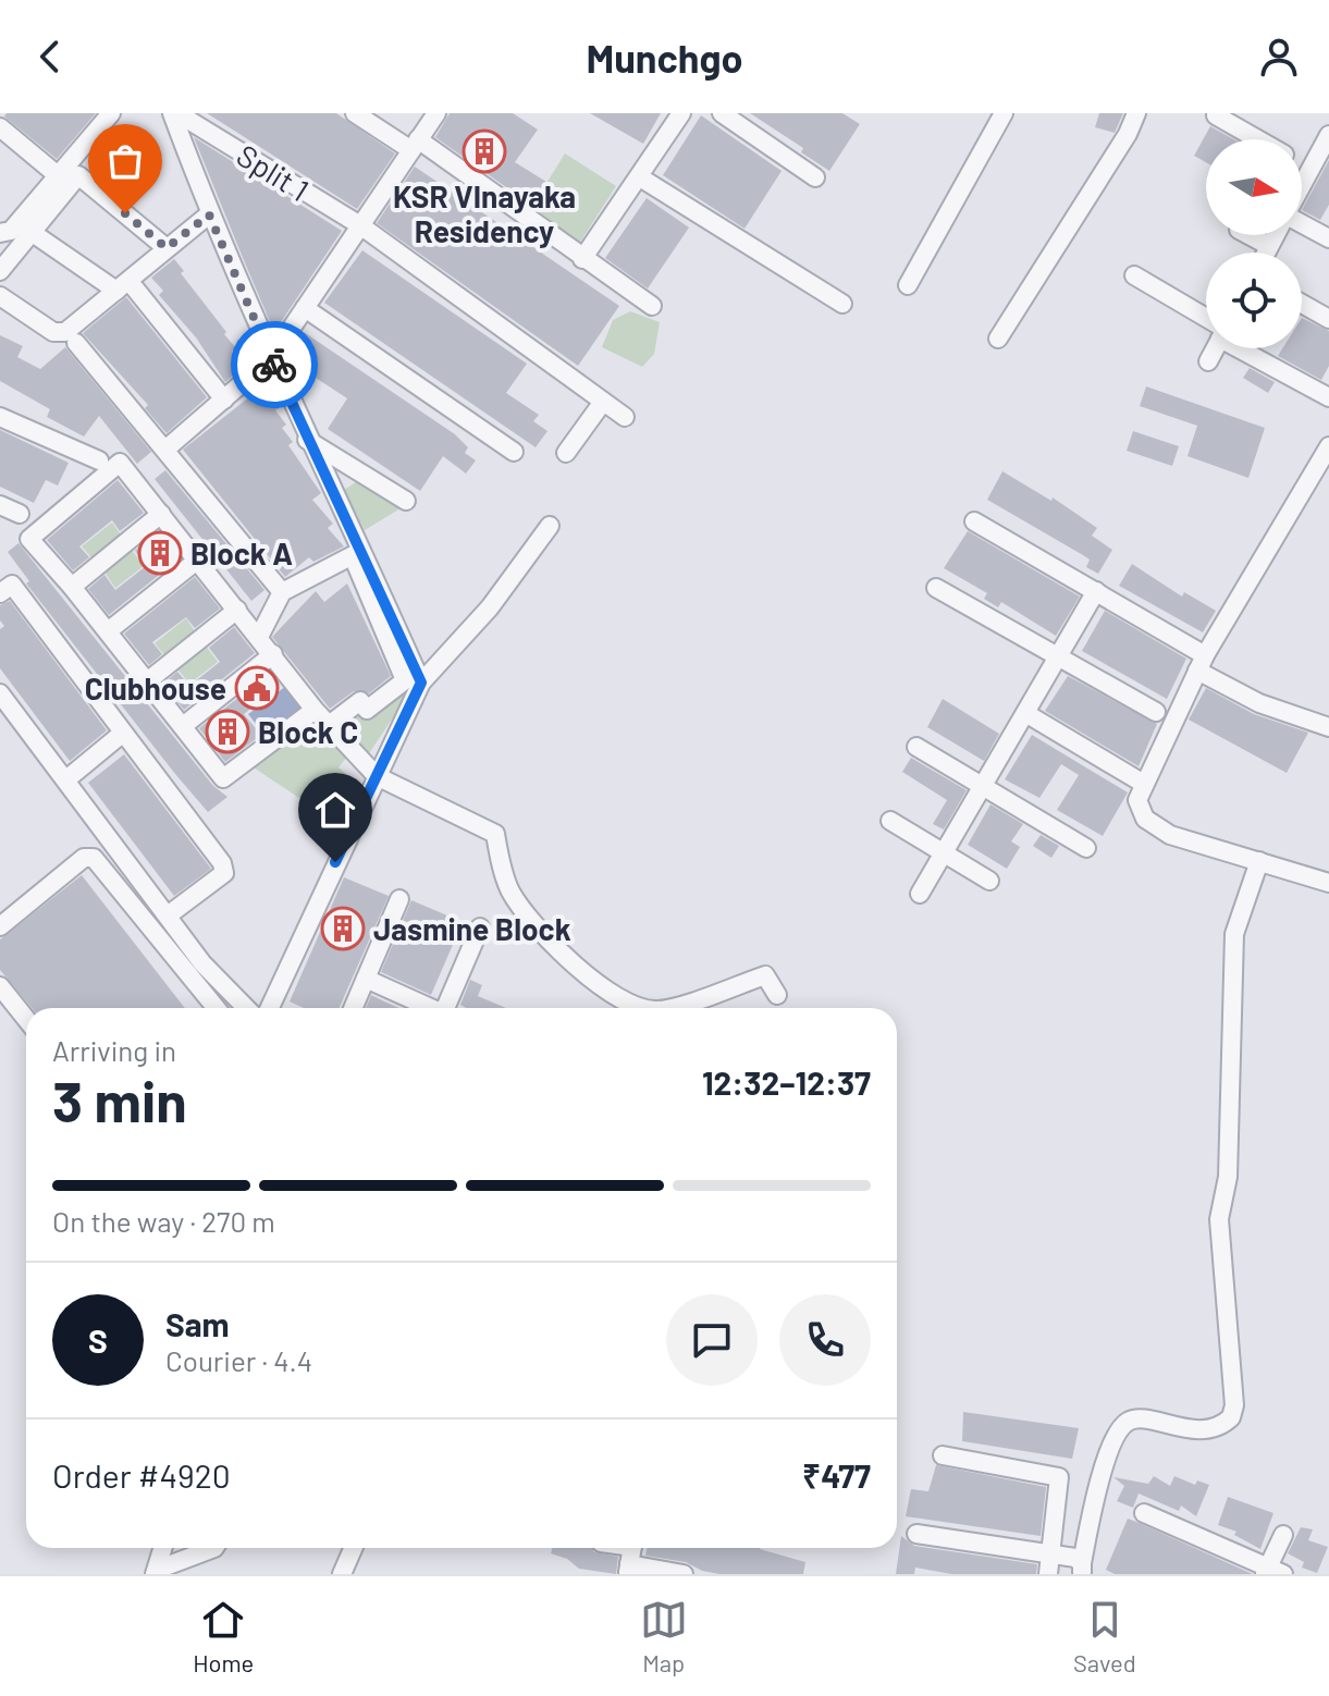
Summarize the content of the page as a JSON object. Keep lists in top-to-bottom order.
{
  "streets": {
    "street": ["Split 1"]
  },
  "places": {
    "building": [
      "KSR VInayaka Residency",
      "Block A",
      "Block C",
      "Jasmine Block"
    ],
    "public building": ["Clubhouse"]
  },
  "north": "right",
  "page": {
    "header": "Munchgo",
    "heading": ["3 min", "Arriving in", "12:32–12:37"],
    "panel": [
      "Sam",
      "Courier · 4.4",
      "Order #4920",
      "₹477"
    ],
    "bar": "On the way · 270 m",
    "round": "S",
    "tabs": ["Home", "Map", "Saved"]
  }
}
